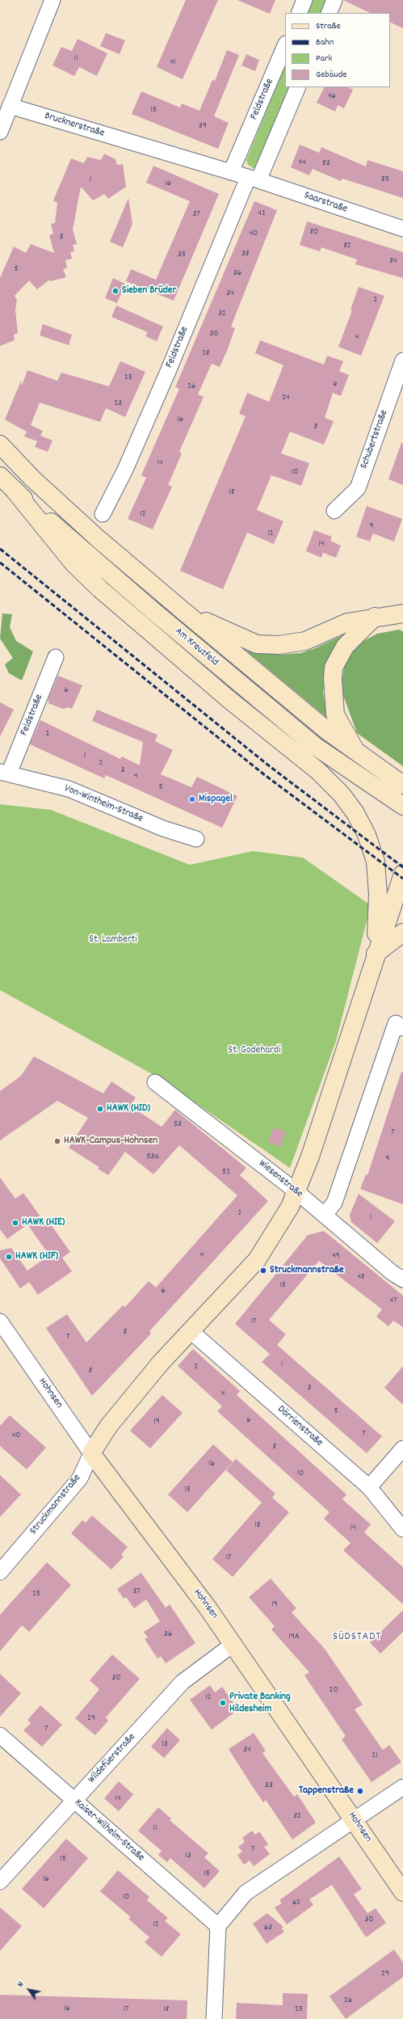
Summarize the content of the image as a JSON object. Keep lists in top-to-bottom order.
{
  "streets": {
    "main road": ["Am Kreuzfeld", "Hohnsen", "Struckmannstraße"],
    "street": [
      "Feldstraße",
      "Brucknerstraße",
      "Saarstraße",
      "Schubertstraße",
      "Von-Wintheim-Straße",
      "Wiesenstraße",
      "Dörrienstraße",
      "Wildefüerstraße",
      "Kaiser-Wilhelm-Straße"
    ]
  },
  "crossings": [
    ["Feldstraße", "Brucknerstraße"],
    ["Feldstraße", "Saarstraße"],
    ["Feldstraße", "Von-Wintheim-Straße"],
    ["Brucknerstraße", "Saarstraße"],
    ["Wiesenstraße", "Struckmannstraße"],
    ["Hohnsen", "Struckmannstraße"],
    ["Hohnsen", "Wildefüerstraße"],
    ["Dörrienstraße", "Struckmannstraße"],
    ["Wildefüerstraße", "Kaiser-Wilhelm-Straße"]
  ],
  "districts": ["SÜDSTADT"],
  "parks": ["St. Lamberti", "St. Godehardi"],
  "places": [
    "Sieben Brüder",
    "Mispagel",
    "HAWK (HID)",
    "HAWK-Campus-Hohnsen",
    "HAWK (HIE)",
    "HAWK (HIF)",
    "Struckmannstraße",
    "Private Banking Hildesheim",
    "Tappenstraße"
  ],
  "house_numbers": [
    "11",
    "41",
    "46",
    "15",
    "39",
    "44",
    "83",
    "1",
    "85",
    "16",
    "42",
    "37",
    "80",
    "40",
    "3",
    "82",
    "38",
    "35",
    "84",
    "5",
    "36",
    "34",
    "2",
    "32",
    "30",
    "4",
    "28",
    "25",
    "6",
    "26",
    "24",
    "23",
    "16",
    "8",
    "14",
    "10",
    "18",
    "12",
    "9",
    "12",
    "14",
    "6",
    "2",
    "1",
    "2",
    "3",
    "4",
    "5",
    "53",
    "7",
    "53a",
    "9",
    "52",
    "2",
    "1",
    "4",
    "49",
    "48",
    "15",
    "6",
    "47",
    "17",
    "8",
    "7",
    "1",
    "2",
    "8",
    "3",
    "4",
    "5",
    "6",
    "19",
    "7",
    "40",
    "8",
    "16",
    "10",
    "15",
    "18",
    "14",
    "17",
    "37",
    "25",
    "19",
    "36",
    "19A",
    "30",
    "20",
    "12",
    "29",
    "7",
    "13",
    "34",
    "21",
    "33",
    "14",
    "32",
    "11",
    "7",
    "13",
    "15",
    "15",
    "16",
    "10",
    "62",
    "30",
    "12",
    "63",
    "29",
    "26",
    "16",
    "17",
    "18",
    "25"
  ],
  "legend": [
    "Straße",
    "Bahn",
    "Park",
    "Gebäude"
  ],
  "north": "top left"
}
